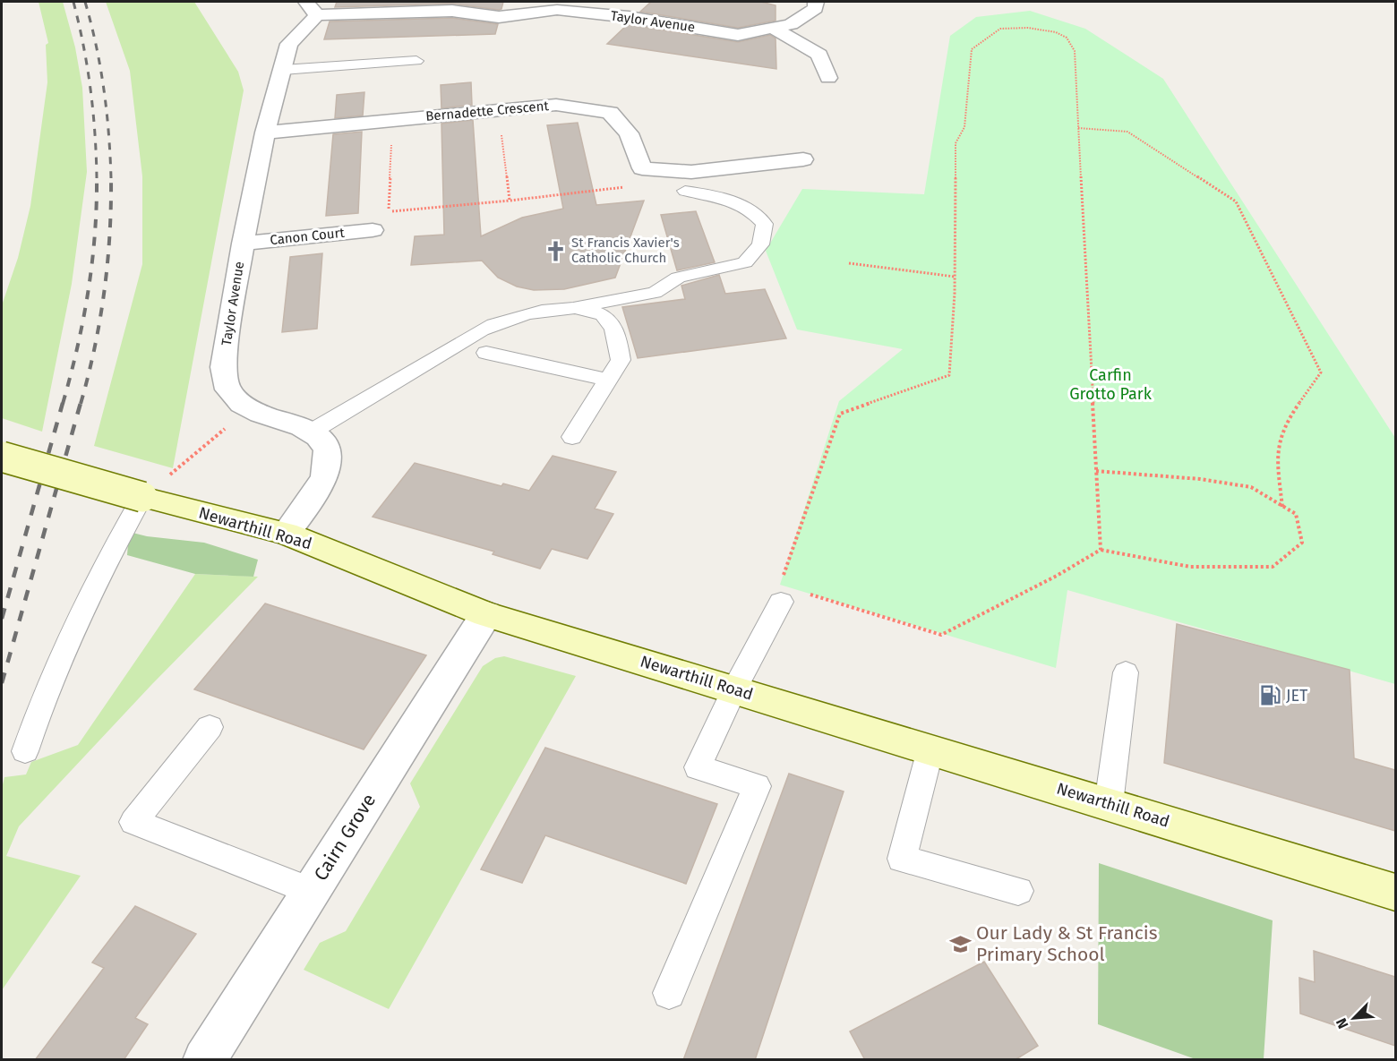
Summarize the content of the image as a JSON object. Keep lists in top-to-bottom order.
{
  "streets": {
    "main road": ["Newarthill Road"],
    "street": [
      "Taylor Avenue",
      "Bernadette Crescent",
      "Canon Court",
      "Cairn Grove"
    ]
  },
  "crossings": [
    ["Taylor Avenue", "Bernadette Crescent"],
    ["Taylor Avenue", "Canon Court"],
    ["Taylor Avenue", "Newarthill Road"],
    ["Newarthill Road", "Cairn Grove"]
  ],
  "parks": ["Carfin Grotto Park"],
  "places": {
    "church": ["St Francis Xavier's Catholic Church"],
    "fuel station": ["JET"],
    "school or university": ["Our Lady & St Francis Primary School"]
  },
  "north": "bottom left"
}
